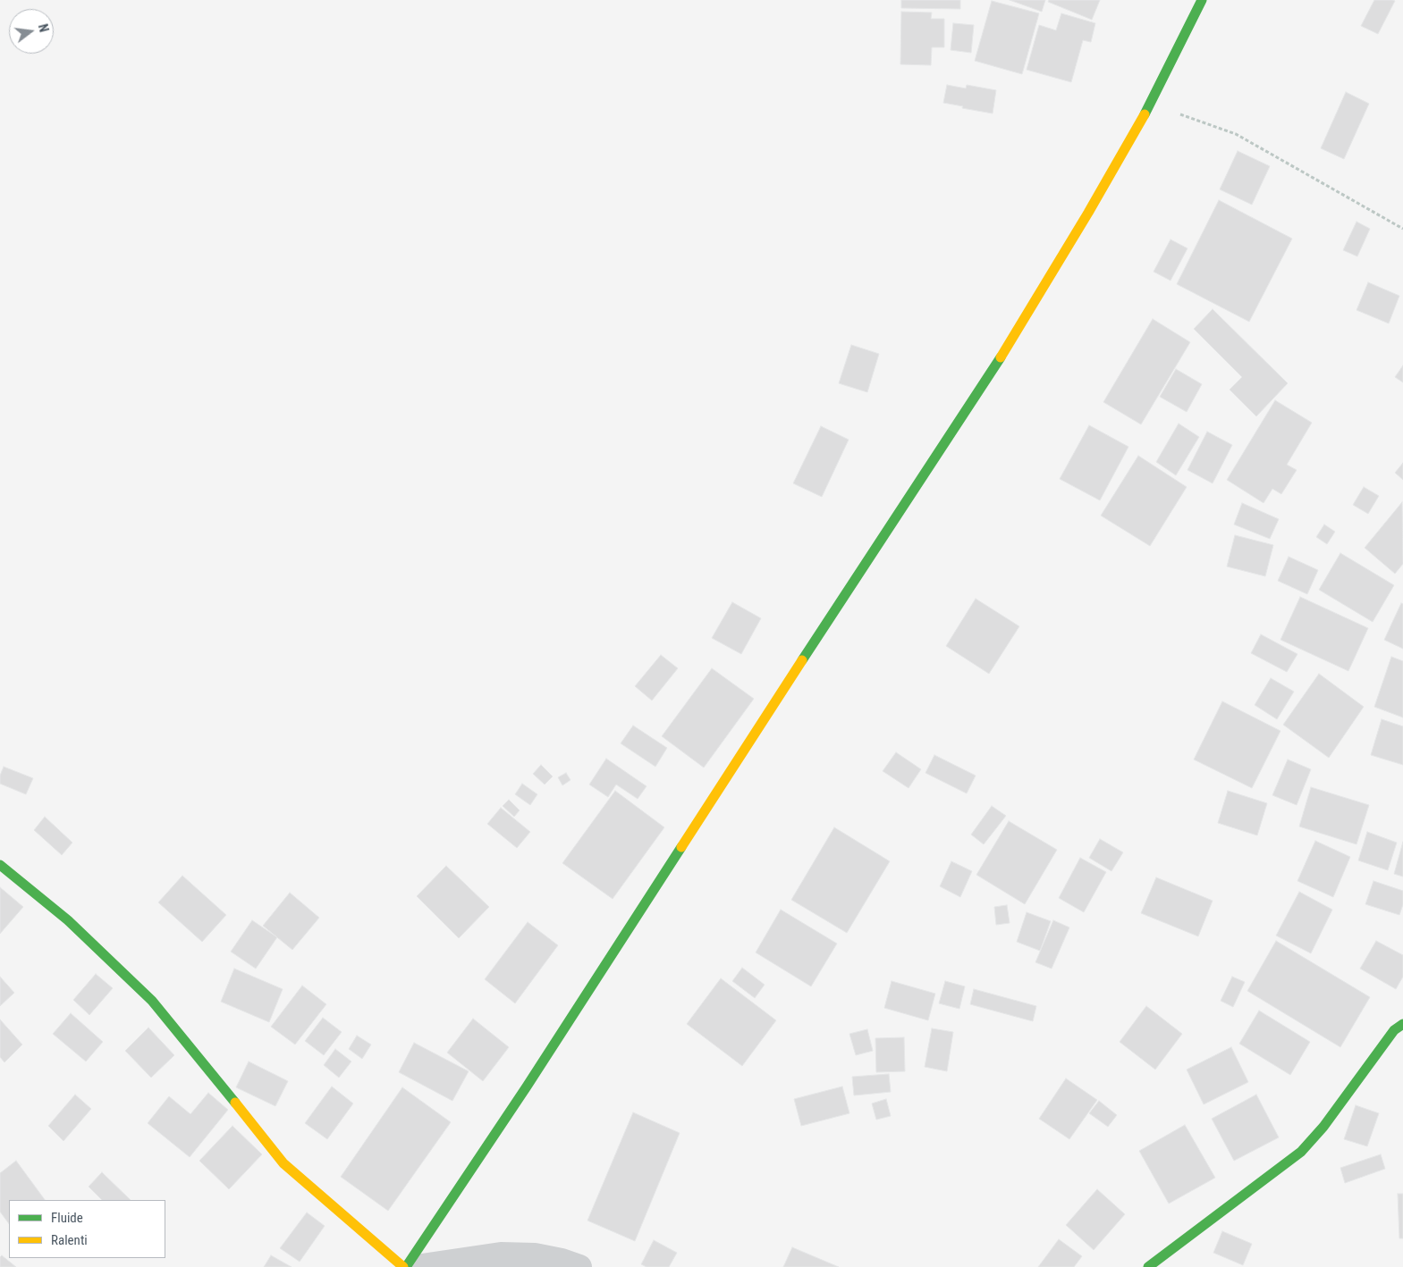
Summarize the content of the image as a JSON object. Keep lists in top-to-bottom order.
{
  "legend": ["Fluide", "Ralenti"],
  "north": "right"
}
